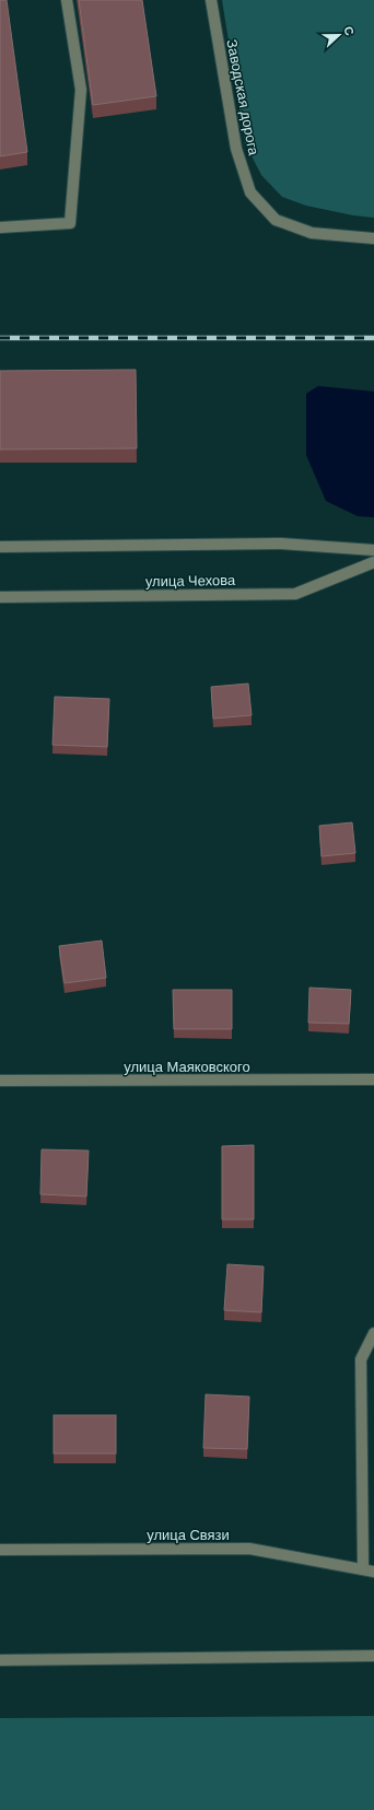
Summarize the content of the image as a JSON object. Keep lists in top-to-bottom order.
{
  "streets": {
    "street": [
      "Заводская дорога",
      "улица Чехова",
      "улица Маяковского",
      "улица Связи"
    ]
  },
  "north": "right"
}
